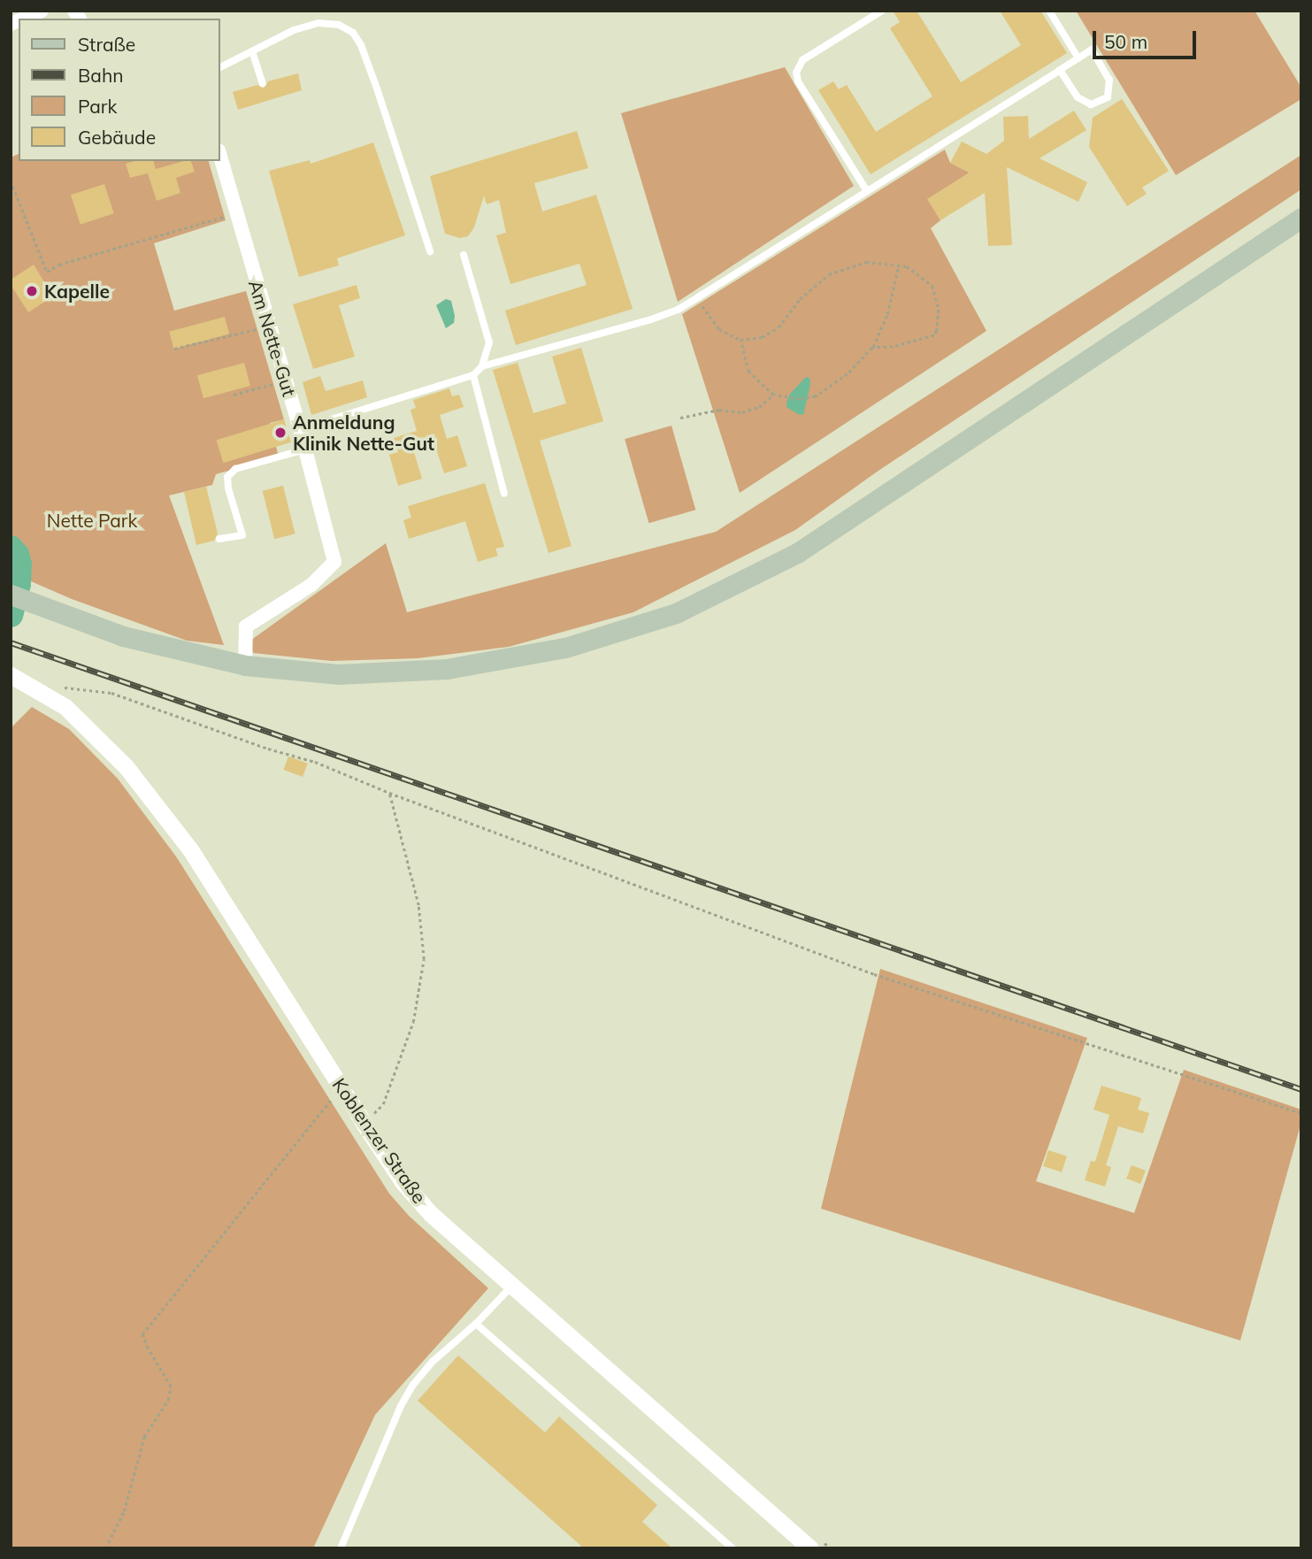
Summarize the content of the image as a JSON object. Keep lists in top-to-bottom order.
{
  "streets": {
    "street": ["Am Nette-Gut", "Koblenzer Straße"]
  },
  "parks": ["Nette Park"],
  "places": ["Kapelle", "Anmeldung Klinik Nette-Gut"],
  "legend": [
    "Straße",
    "Bahn",
    "Park",
    "Gebäude"
  ],
  "scale_bar": "50 m"
}
